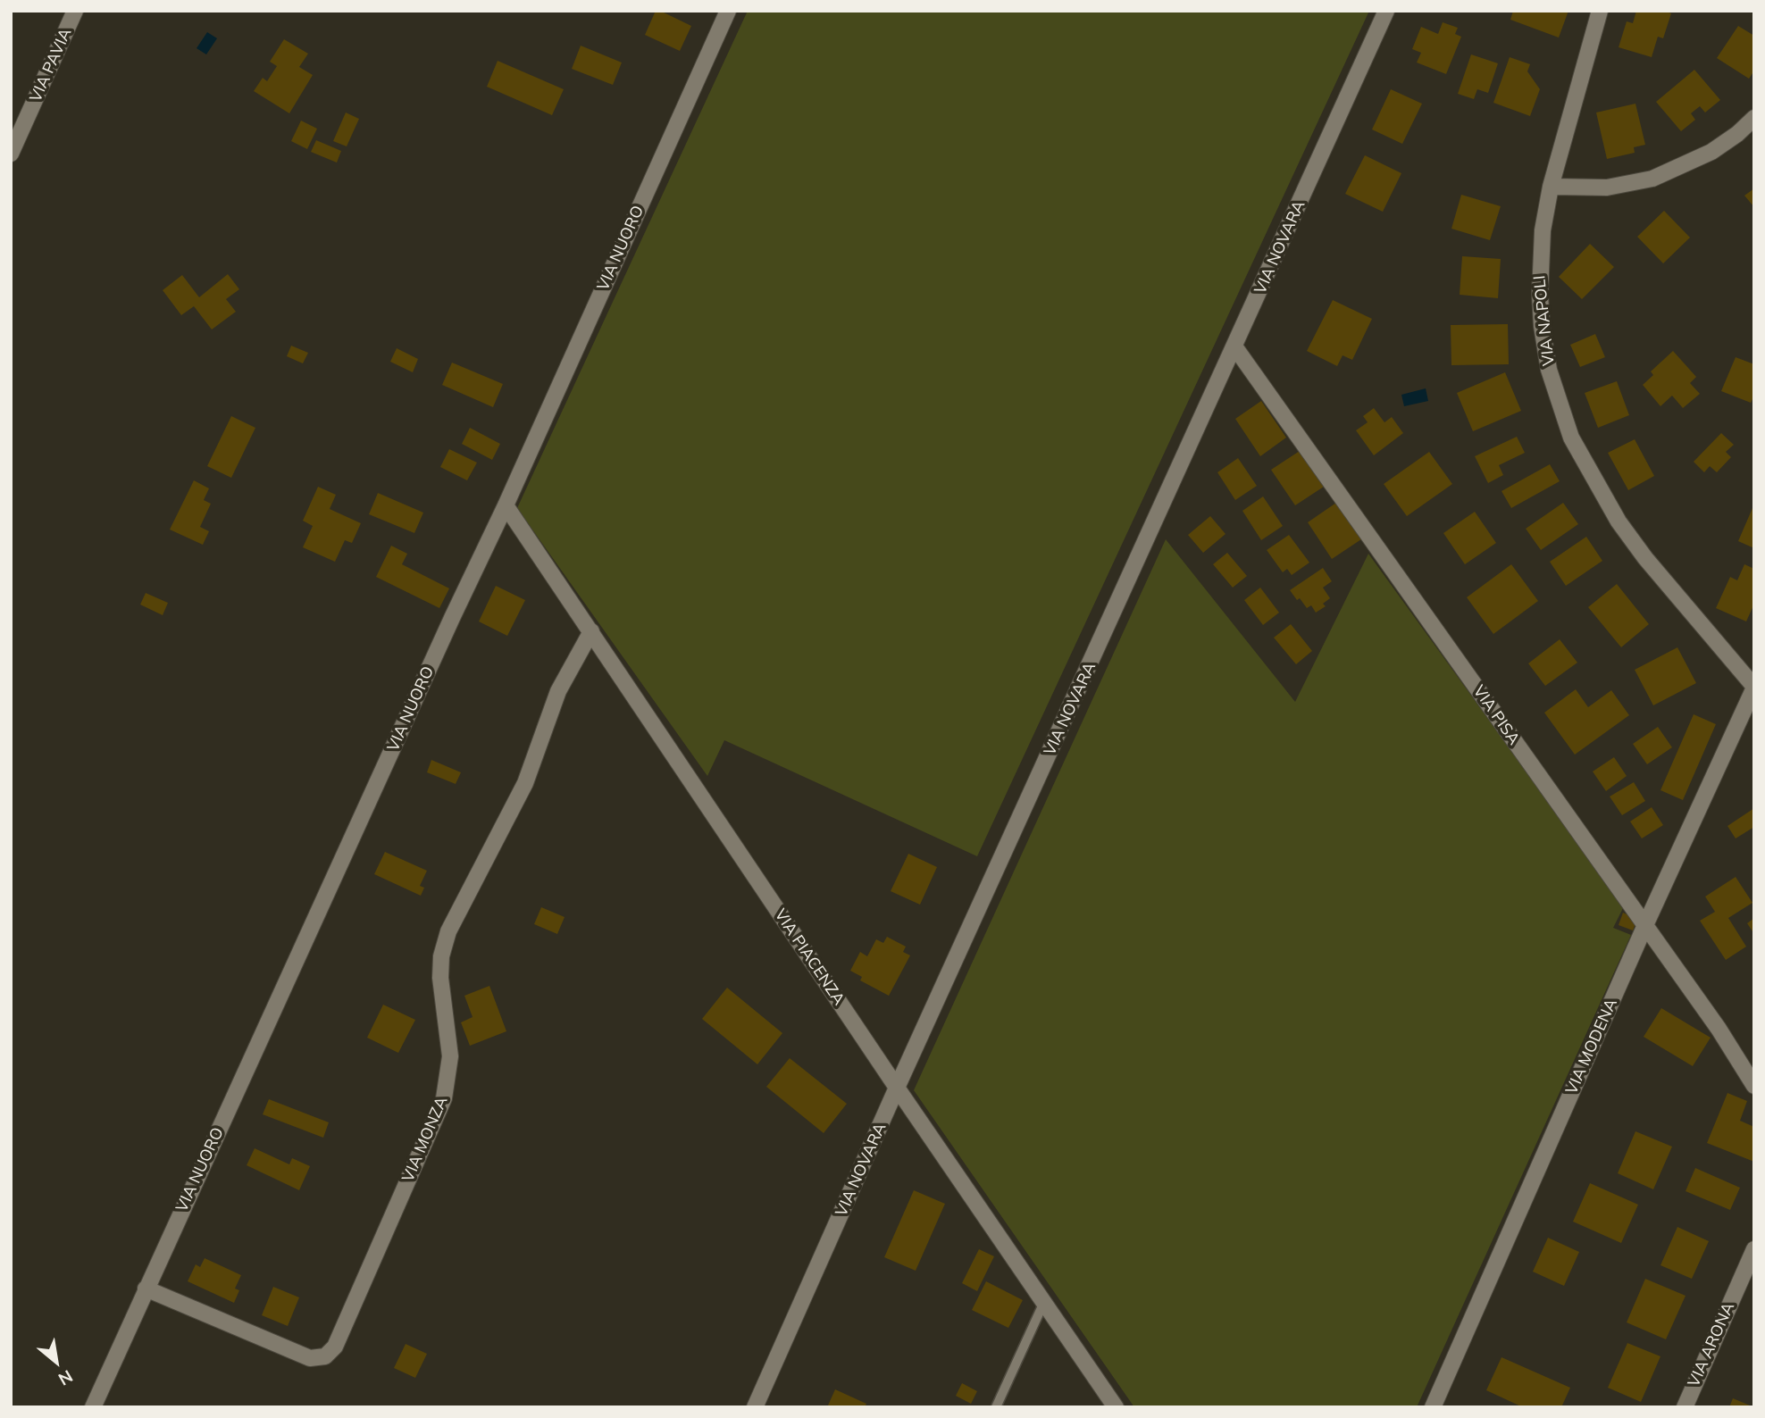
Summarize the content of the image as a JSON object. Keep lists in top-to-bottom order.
{
  "streets": {
    "street": [
      "VIA PAVIA",
      "VIA NOVARA",
      "VIA NUORO",
      "VIA NAPOLI",
      "VIA PISA",
      "VIA PIACENZA",
      "VIA MODENA",
      "VIA MONZA",
      "VIA ARONA"
    ]
  },
  "crossings": [
    ["VIA NOVARA", "VIA PISA"],
    ["VIA NOVARA", "VIA PIACENZA"],
    ["VIA NUORO", "VIA PIACENZA"],
    ["VIA NUORO", "VIA MONZA"],
    ["VIA NAPOLI", "VIA MODENA"],
    ["VIA PISA", "VIA MODENA"],
    ["VIA PIACENZA", "VIA MONZA"]
  ],
  "north": "bottom right"
}
